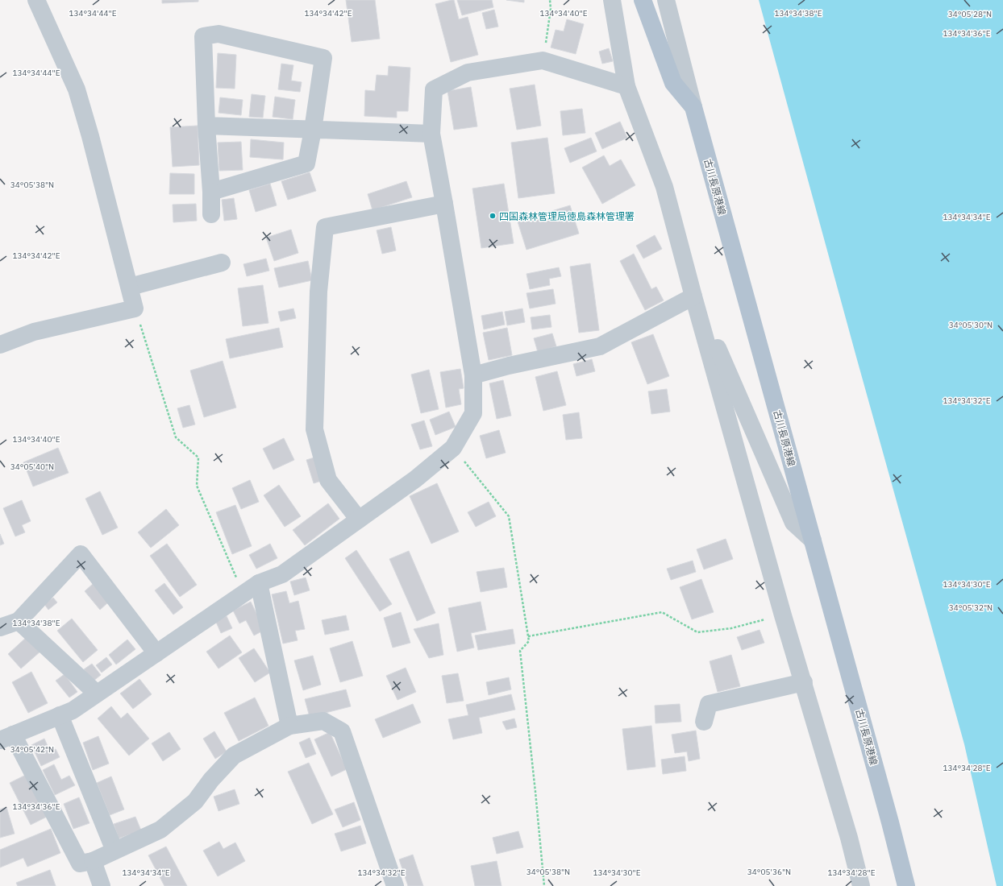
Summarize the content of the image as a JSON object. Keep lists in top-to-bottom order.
{
  "streets": {
    "main road": ["古川長原港線"]
  },
  "places": ["四国森林管理局徳島森林管理署"],
  "coordinates": [
    "134°34'44\"E",
    "134°34'42\"E",
    "134°34'38\"E",
    "134°34'40\"E",
    "34°05'28\"N",
    "134°34'36\"E",
    "34°05'38\"N",
    "134°34'34\"E",
    "34°05'30\"N",
    "134°34'32\"E",
    "34°05'40\"N",
    "134°34'30\"E",
    "34°05'32\"N",
    "34°05'42\"N",
    "134°34'28\"E",
    "34°05'36\"N"
  ]
}
